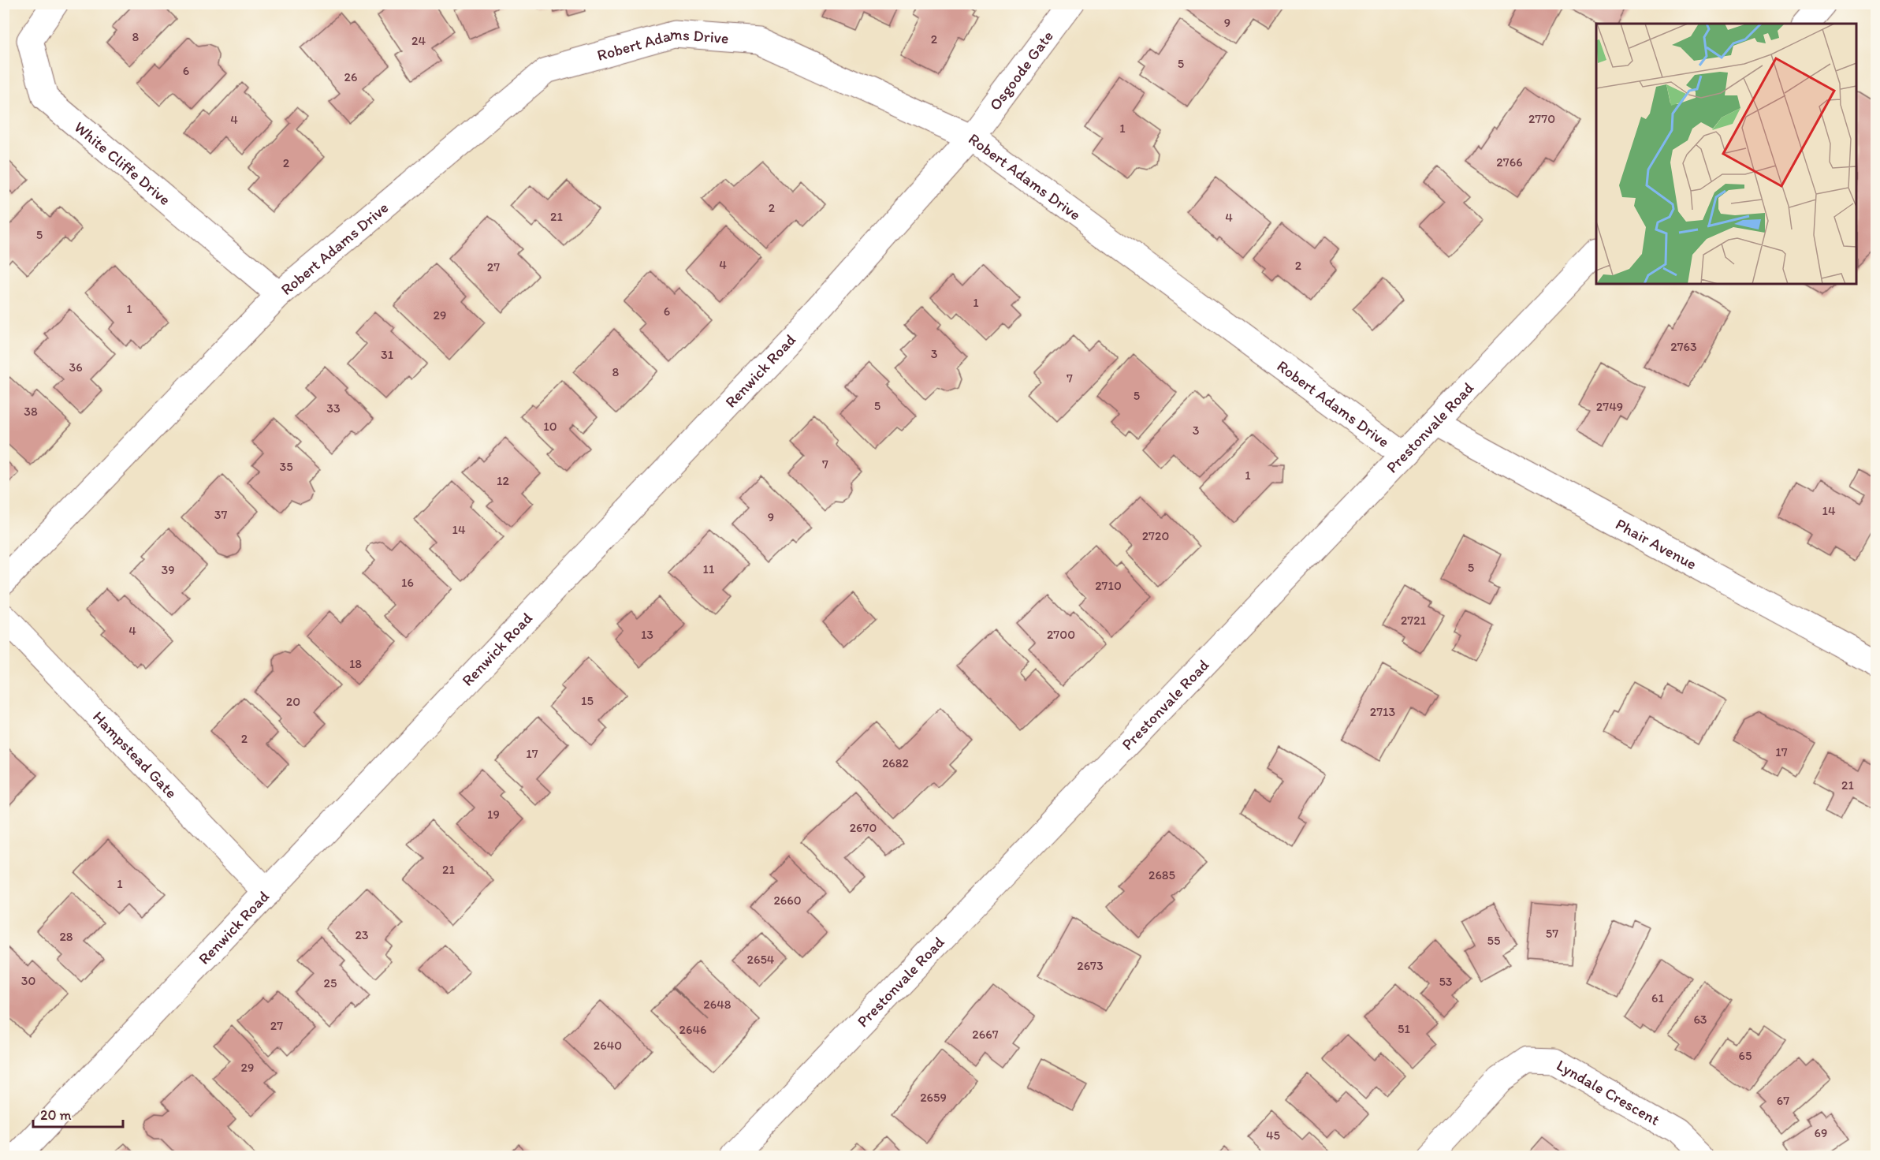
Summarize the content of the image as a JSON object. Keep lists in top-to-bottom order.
{
  "streets": {
    "street": [
      "Robert Adams Drive",
      "Osgoode Gate",
      "White Cliffe Drive",
      "Renwick Road",
      "Prestonvale Road",
      "Phair Avenue",
      "Hampstead Gate",
      "Lyndale Crescent"
    ]
  },
  "crossings": [
    ["Robert Adams Drive", "Osgoode Gate"],
    ["Robert Adams Drive", "White Cliffe Drive"],
    ["Robert Adams Drive", "Renwick Road"],
    ["Robert Adams Drive", "Prestonvale Road"],
    ["Osgoode Gate", "Renwick Road"],
    ["Renwick Road", "Hampstead Gate"],
    ["Prestonvale Road", "Phair Avenue"]
  ],
  "house_numbers": [
    "9",
    "8",
    "2",
    "24",
    "5",
    "6",
    "26",
    "2770",
    "4",
    "1",
    "2766",
    "2",
    "2",
    "21",
    "4",
    "5",
    "4",
    "2",
    "27",
    "1",
    "1",
    "6",
    "29",
    "2763",
    "3",
    "31",
    "36",
    "8",
    "7",
    "5",
    "5",
    "2749",
    "33",
    "38",
    "10",
    "3",
    "7",
    "35",
    "1",
    "12",
    "14",
    "37",
    "9",
    "14",
    "2720",
    "5",
    "11",
    "39",
    "16",
    "2710",
    "2721",
    "4",
    "13",
    "2700",
    "18",
    "15",
    "20",
    "2713",
    "2",
    "17",
    "17",
    "2682",
    "21",
    "19",
    "2670",
    "21",
    "2685",
    "1",
    "2660",
    "57",
    "23",
    "28",
    "55",
    "2654",
    "2673",
    "30",
    "53",
    "25",
    "61",
    "2648",
    "63",
    "27",
    "51",
    "2646",
    "2667",
    "2640",
    "65",
    "29",
    "2659",
    "67",
    "69",
    "45"
  ],
  "scale_bar": "20 m"
}
